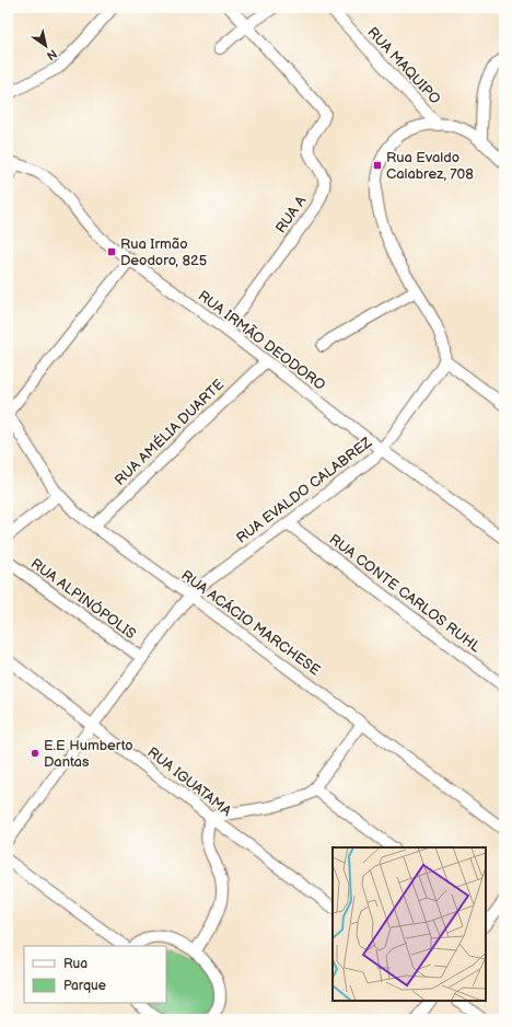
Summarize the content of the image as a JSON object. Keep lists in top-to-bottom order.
{
  "streets": {
    "street": [
      "RUA MAQUIPO",
      "RUA A",
      "RUA IRMÃO DEODORO",
      "RUA AMÉLIA DUARTE",
      "RUA EVALDO CALABREZ",
      "RUA CONTE CARLOS RUHL",
      "RUA ALPINÓPOLIS",
      "RUA ACÁCIO MARCHESE",
      "RUA IGUATAMA"
    ]
  },
  "crossings": [
    ["RUA A", "RUA IRMÃO DEODORO"],
    ["RUA IRMÃO DEODORO", "RUA AMÉLIA DUARTE"],
    ["RUA IRMÃO DEODORO", "RUA EVALDO CALABREZ"],
    ["RUA AMÉLIA DUARTE", "RUA ACÁCIO MARCHESE"],
    ["RUA EVALDO CALABREZ", "RUA CONTE CARLOS RUHL"],
    ["RUA EVALDO CALABREZ", "RUA ALPINÓPOLIS"],
    ["RUA EVALDO CALABREZ", "RUA ACÁCIO MARCHESE"],
    ["RUA EVALDO CALABREZ", "RUA IGUATAMA"]
  ],
  "places": {
    "transit": ["Rua Evaldo Calabrez, 708", "Rua Irmão Deodoro, 825"],
    "other": ["E.E Humberto Dantas"]
  },
  "legend": ["Rua", "Parque"],
  "north": "bottom right"
}
